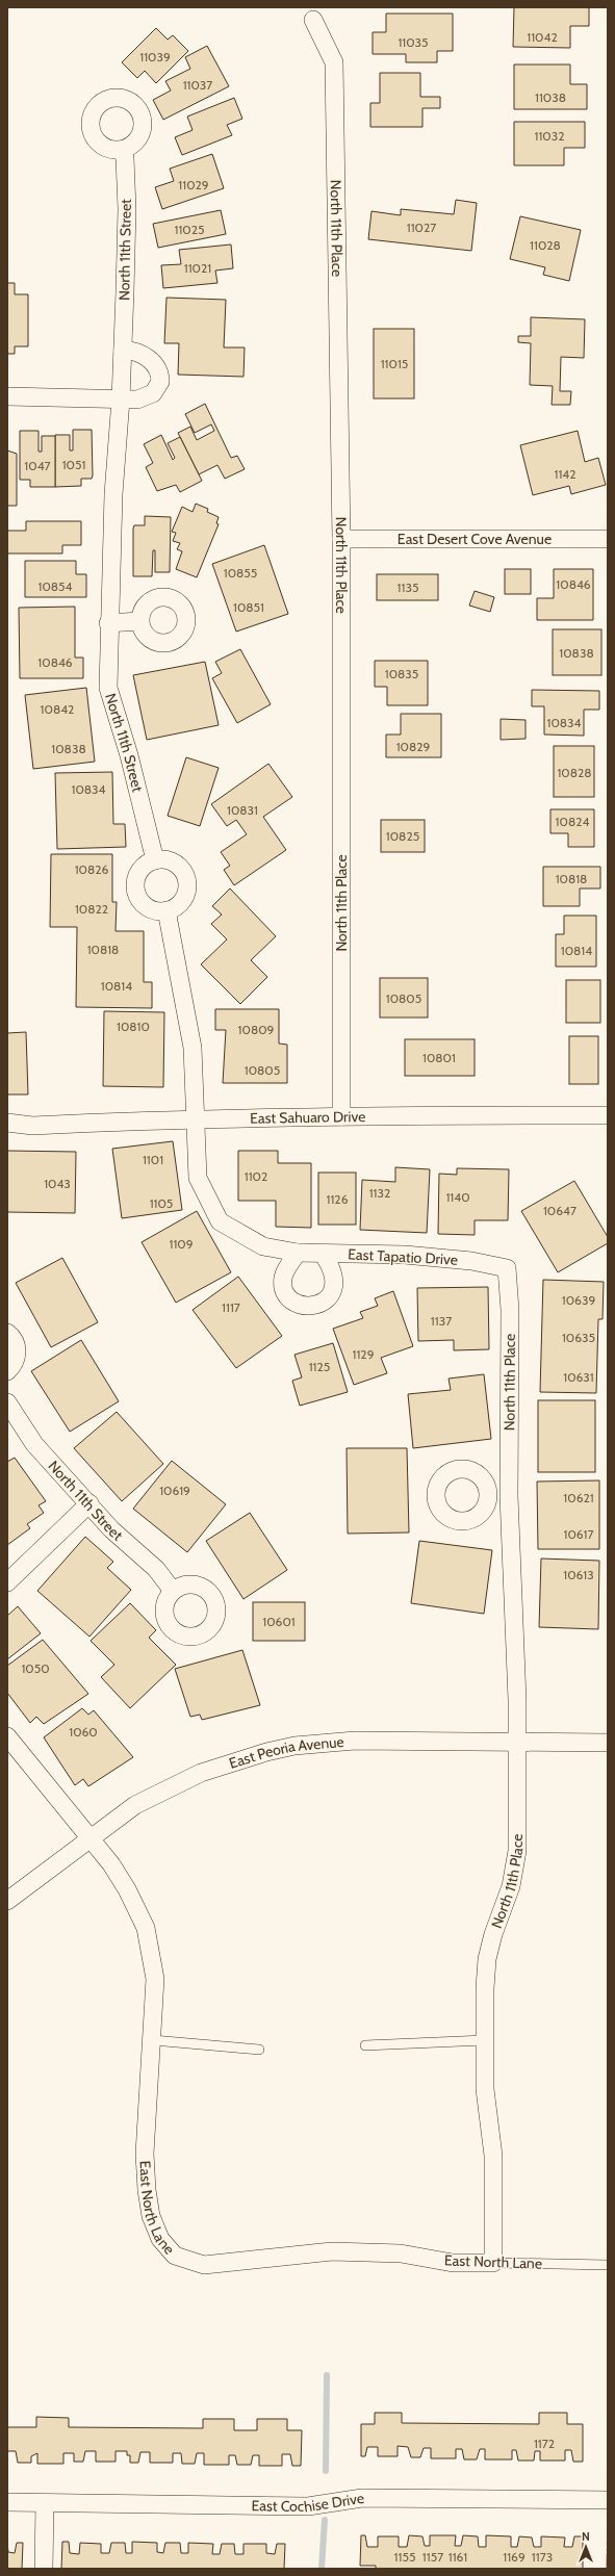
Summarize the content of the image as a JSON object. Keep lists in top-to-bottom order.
{
  "streets": {
    "street": [
      "North 11th Place",
      "North 11th Street",
      "East Desert Cove Avenue",
      "East Sahuaro Drive",
      "East Tapatio Drive",
      "East Peoria Avenue",
      "East North Lane",
      "East Cochise Drive"
    ]
  },
  "crossings": [
    ["North 11th Place", "East Desert Cove Avenue"],
    ["North 11th Place", "East Sahuaro Drive"],
    ["North 11th Place", "East Tapatio Drive"],
    ["North 11th Place", "East Peoria Avenue"],
    ["North 11th Place", "East North Lane"],
    ["East Sahuaro Drive", "East Tapatio Drive"],
    ["East Peoria Avenue", "East North Lane"]
  ],
  "house_numbers": [
    "11042",
    "11035",
    "11039",
    "11037",
    "11038",
    "11032",
    "11029",
    "11027",
    "11025",
    "11028",
    "11021",
    "11015",
    "1051",
    "1047",
    "1142",
    "10855",
    "10846",
    "10854",
    "1135",
    "10851",
    "10838",
    "10846",
    "10835",
    "10842",
    "10834",
    "10829",
    "10838",
    "10828",
    "10834",
    "10831",
    "10824",
    "10825",
    "10826",
    "10818",
    "10822",
    "10818",
    "10814",
    "10814",
    "10805",
    "10810",
    "10809",
    "10801",
    "10805",
    "1101",
    "1102",
    "1043",
    "1132",
    "1140",
    "1126",
    "1105",
    "10647",
    "1109",
    "10639",
    "1117",
    "1137",
    "10635",
    "1129",
    "1125",
    "10631",
    "10619",
    "10621",
    "10617",
    "10613",
    "10601",
    "1050",
    "1060",
    "1172",
    "1155",
    "1157",
    "1161",
    "1169",
    "1173"
  ],
  "north": "top"
}
